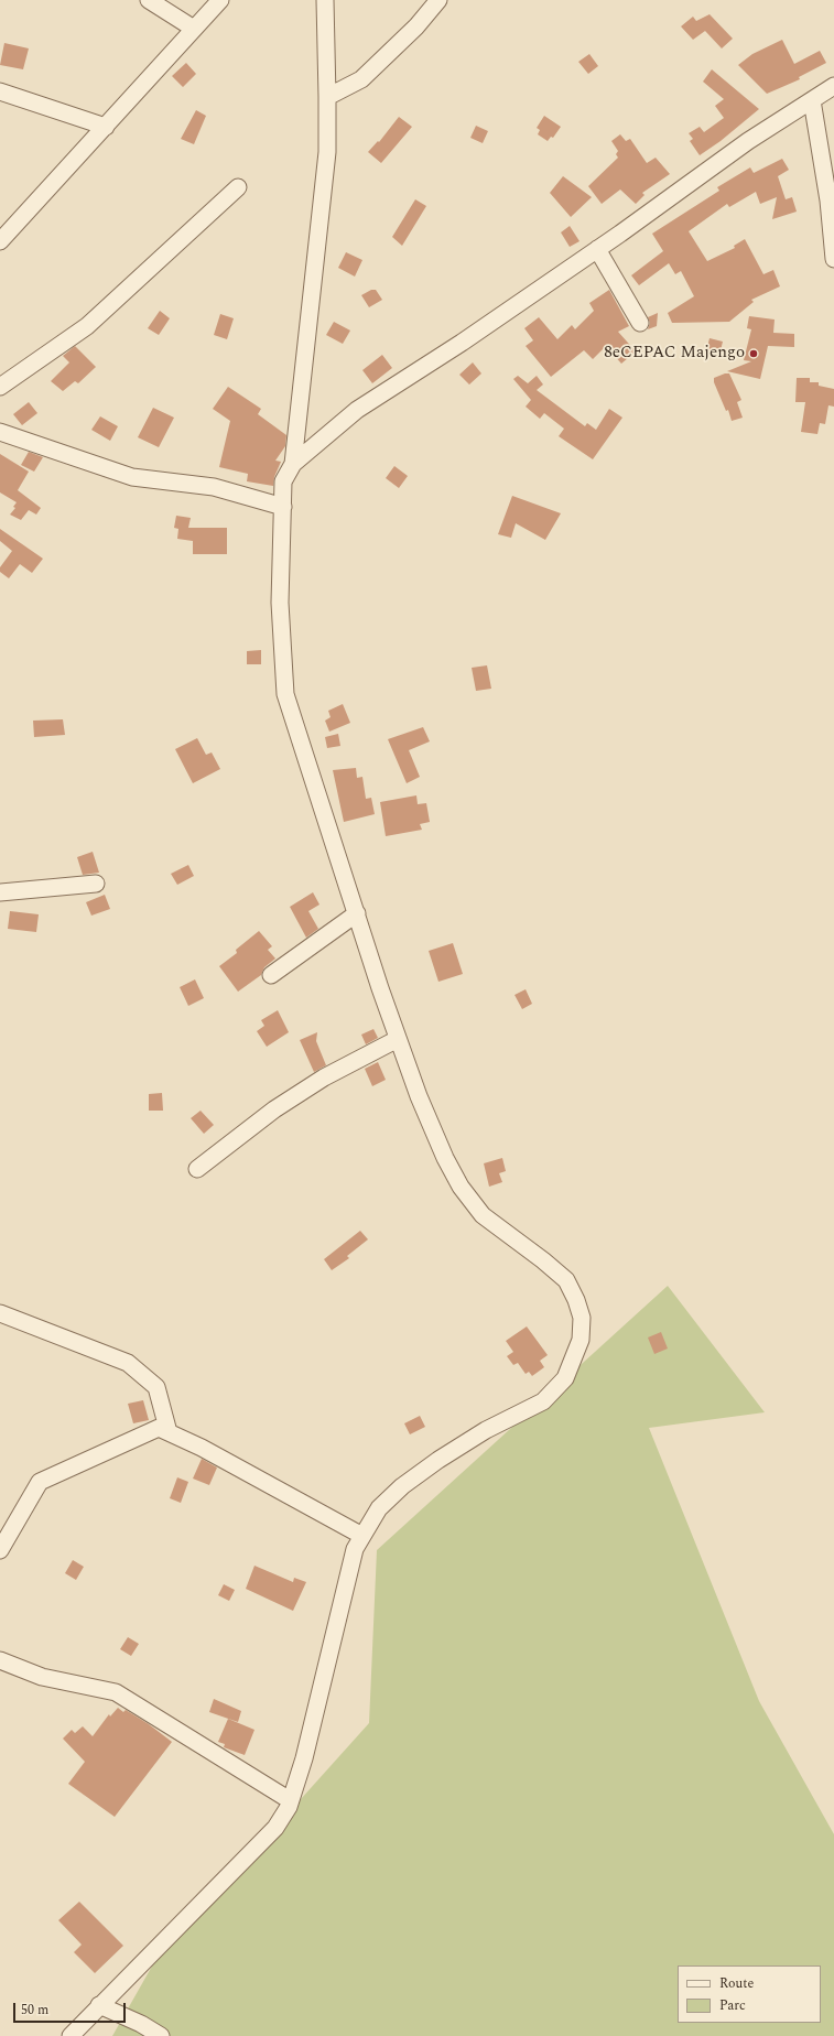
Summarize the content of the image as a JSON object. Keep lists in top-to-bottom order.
{
  "places": ["8eCEPAC Majengo"],
  "legend": ["Route", "Parc"],
  "scale_bar": "50 m"
}
